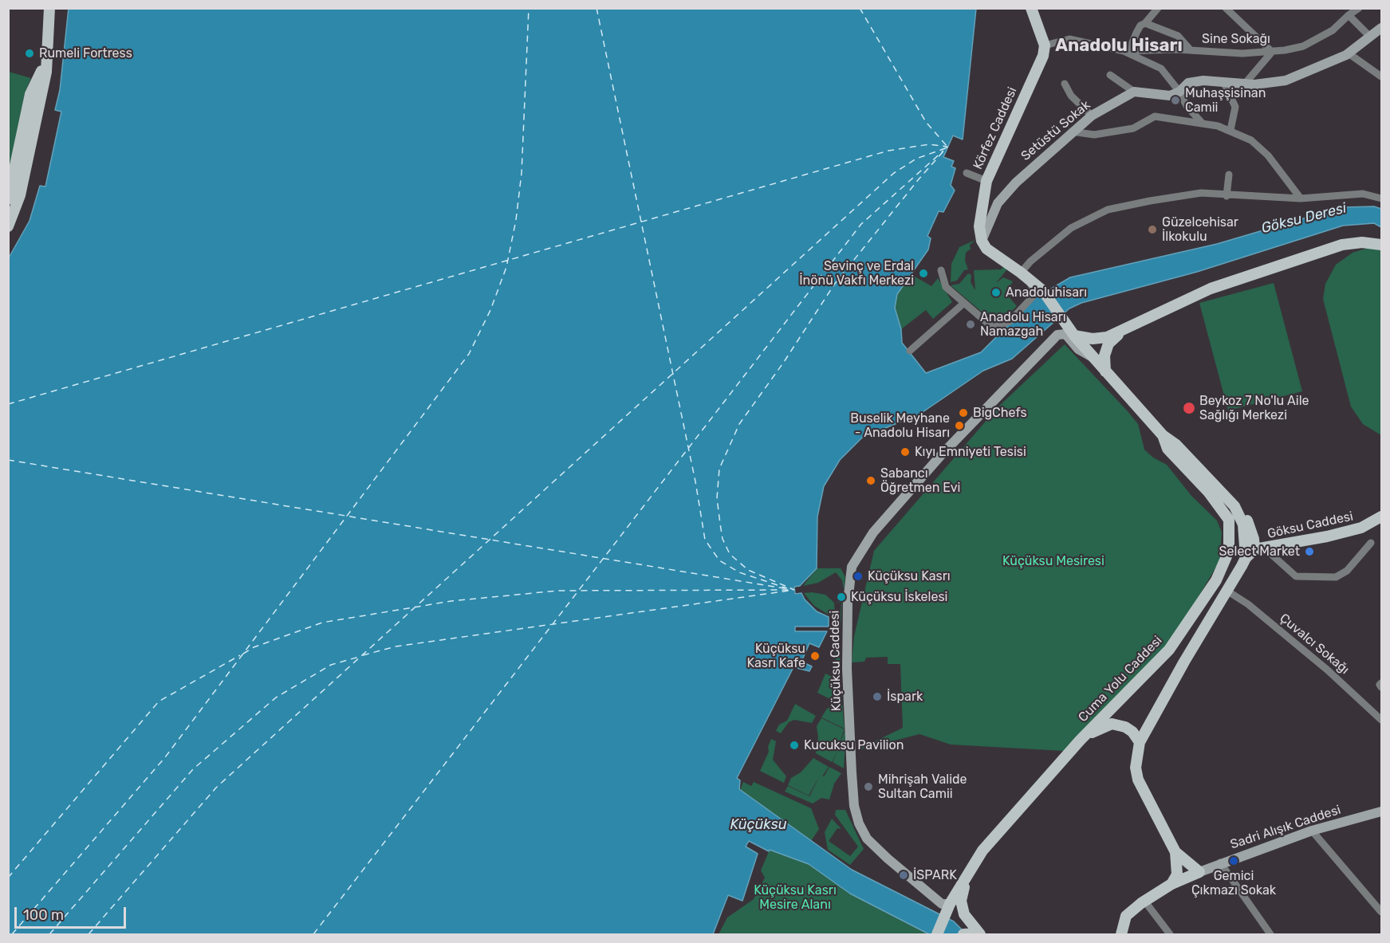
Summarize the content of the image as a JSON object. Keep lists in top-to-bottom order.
{
  "streets": {
    "main road": ["Körfez Caddesi", "Göksu Caddesi", "Cuma Yolu Caddesi"],
    "street": [
      "Sine Sokağı",
      "Setüstü Sokak",
      "Çuvalcı Sokağı",
      "Küçüksu Caddesi",
      "Sadri Alışık Caddesi"
    ]
  },
  "crossings": [
    ["Sine Sokağı", "Körfez Caddesi"],
    ["Körfez Caddesi", "Setüstü Sokak"],
    ["Küçüksu Caddesi", "Cuma Yolu Caddesi"]
  ],
  "districts": ["Anadolu Hisarı"],
  "water": ["Göksu Deresi", "Küçüksu"],
  "parks": ["Küçüksu Mesiresi", "Küçüksu Kasrı Mesire Alanı"],
  "places": [
    "Rumeli Fortress",
    "Muhaşşisinan Camii",
    "Güzelcehisar İlkokulu",
    "Sevinç ve Erdal İnönü Vakfı Merkezi",
    "Anadoluhisarı",
    "Anadolu Hisarı Namazgah",
    "Beykoz 7 No'lu Aile Sağlığı Merkezi",
    "BigChefs",
    "Buselik Meyhane - Anadolu Hisarı",
    "Kıyı Emniyeti Tesisi",
    "Sabancı Öğretmen Evi",
    "Select Market",
    "Küçüksu Kasrı",
    "Küçüksu İskelesi",
    "Küçüksu Kasrı Kafe",
    "İspark",
    "Kucuksu Pavilion",
    "Mihrişah Valide Sultan Camii",
    "Gemici Çıkmazı Sokak",
    "İSPARK"
  ],
  "scale_bar": "100 m"
}
